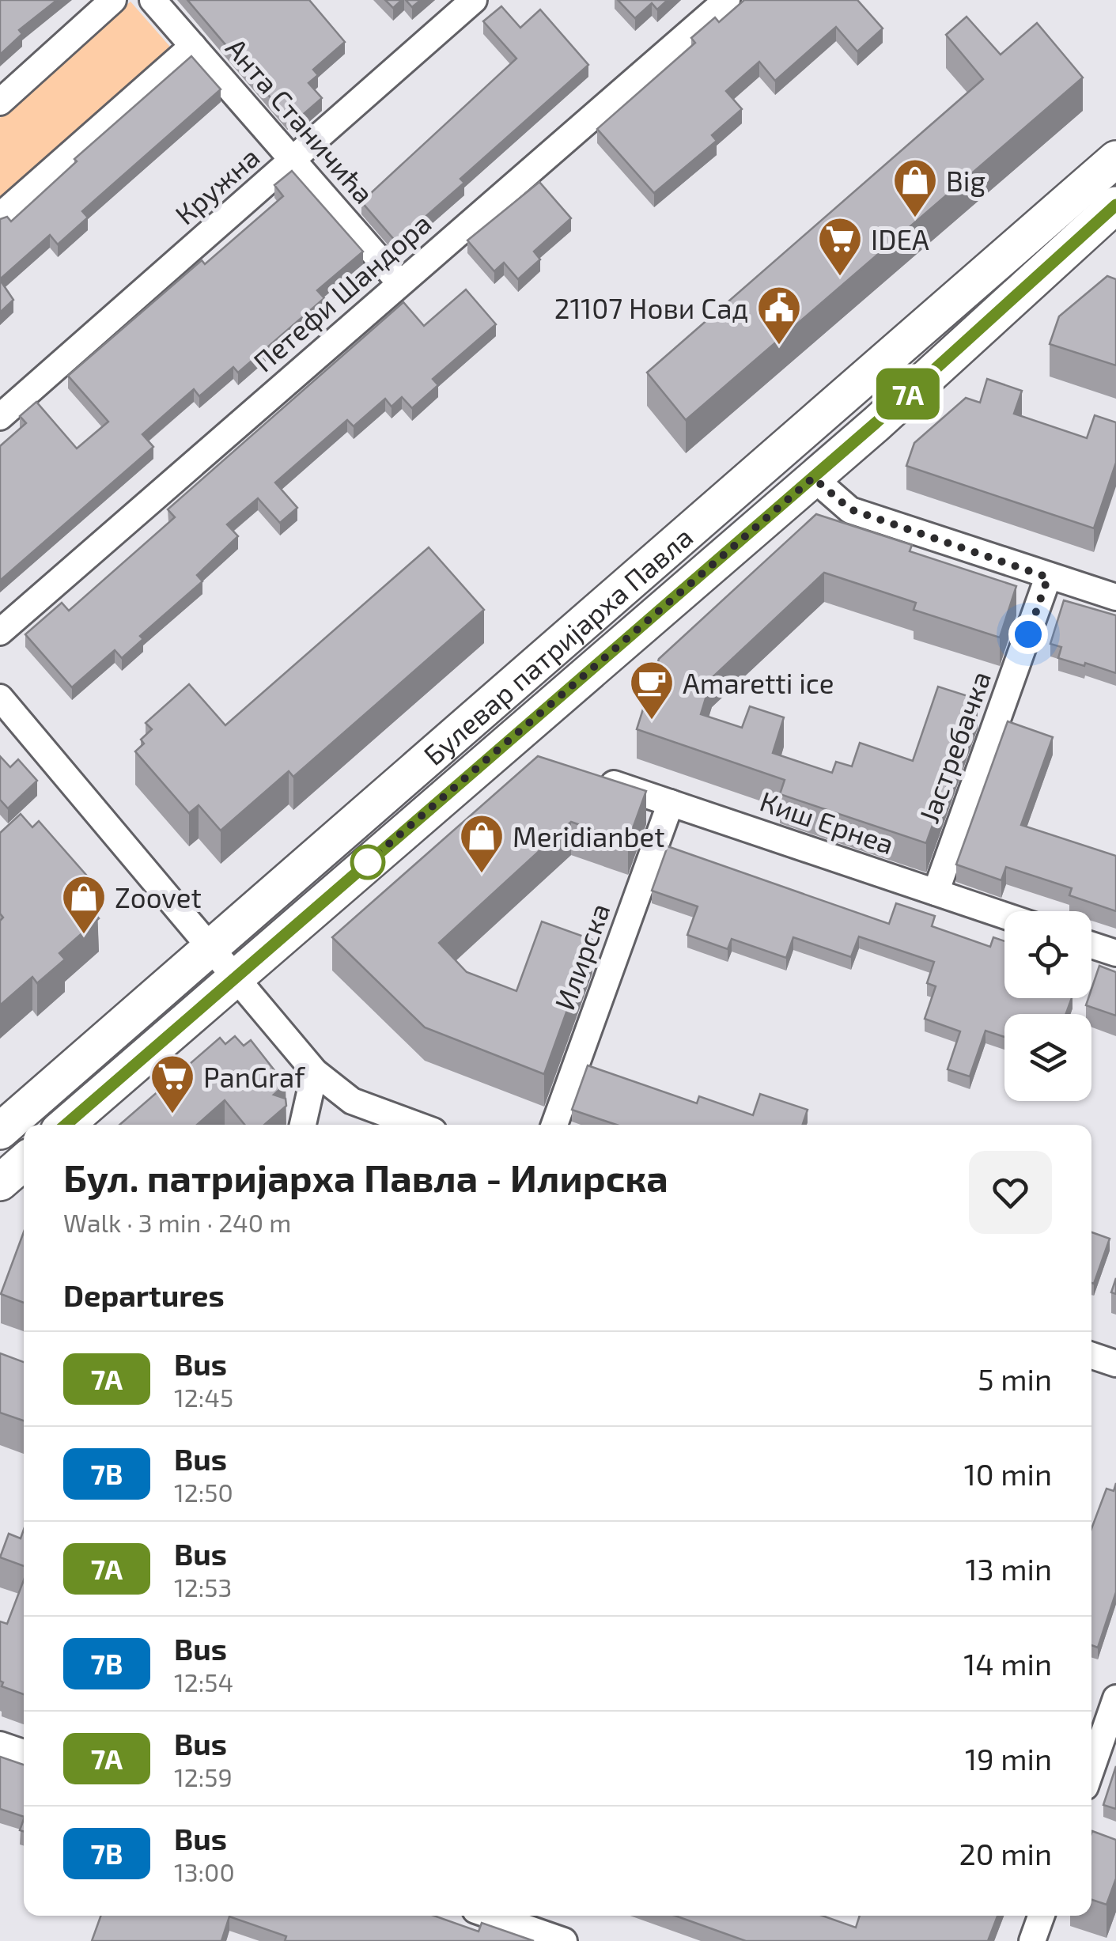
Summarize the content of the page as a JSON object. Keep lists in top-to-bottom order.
{
  "streets": {
    "main road": ["Булевар патријарха Павла"],
    "street": [
      "Анта Станичића",
      "Кружна",
      "Петефи Шандора",
      "Јастребачка",
      "Киш Ернеа",
      "Илирска"
    ]
  },
  "crossings": [
    ["Анта Станичића", "Кружна"],
    ["Анта Станичића", "Петефи Шандора"],
    ["Јастребачка", "Киш Ернеа"],
    ["Киш Ернеа", "Илирска"]
  ],
  "places": {
    "shop": ["Big", "Meridianbet", "Zoovet"],
    "supermarket": ["IDEA", "PanGraf"],
    "public building": ["21107 Нови Сад"],
    "cafe": ["Amaretti ice"]
  },
  "lines": ["bus line 7A"],
  "page": {
    "on_map": "7A",
    "heading": [
      ["Бул. патријарха Павла - Илирска", "Walk · 3 min · 240 m"],
      "Departures"
    ],
    "list": [
      {
        "mark": "7A",
        "name": "Bus",
        "note": "12:45",
        "value": "5 min"
      },
      {
        "mark": "7B",
        "name": "Bus",
        "note": "12:50",
        "value": "10 min"
      },
      {
        "mark": "7A",
        "name": "Bus",
        "note": "12:53",
        "value": "13 min"
      },
      {
        "mark": "7B",
        "name": "Bus",
        "note": "12:54",
        "value": "14 min"
      },
      {
        "mark": "7A",
        "name": "Bus",
        "note": "12:59",
        "value": "19 min"
      },
      {
        "mark": "7B",
        "name": "Bus",
        "note": "13:00",
        "value": "20 min"
      }
    ]
  }
}
